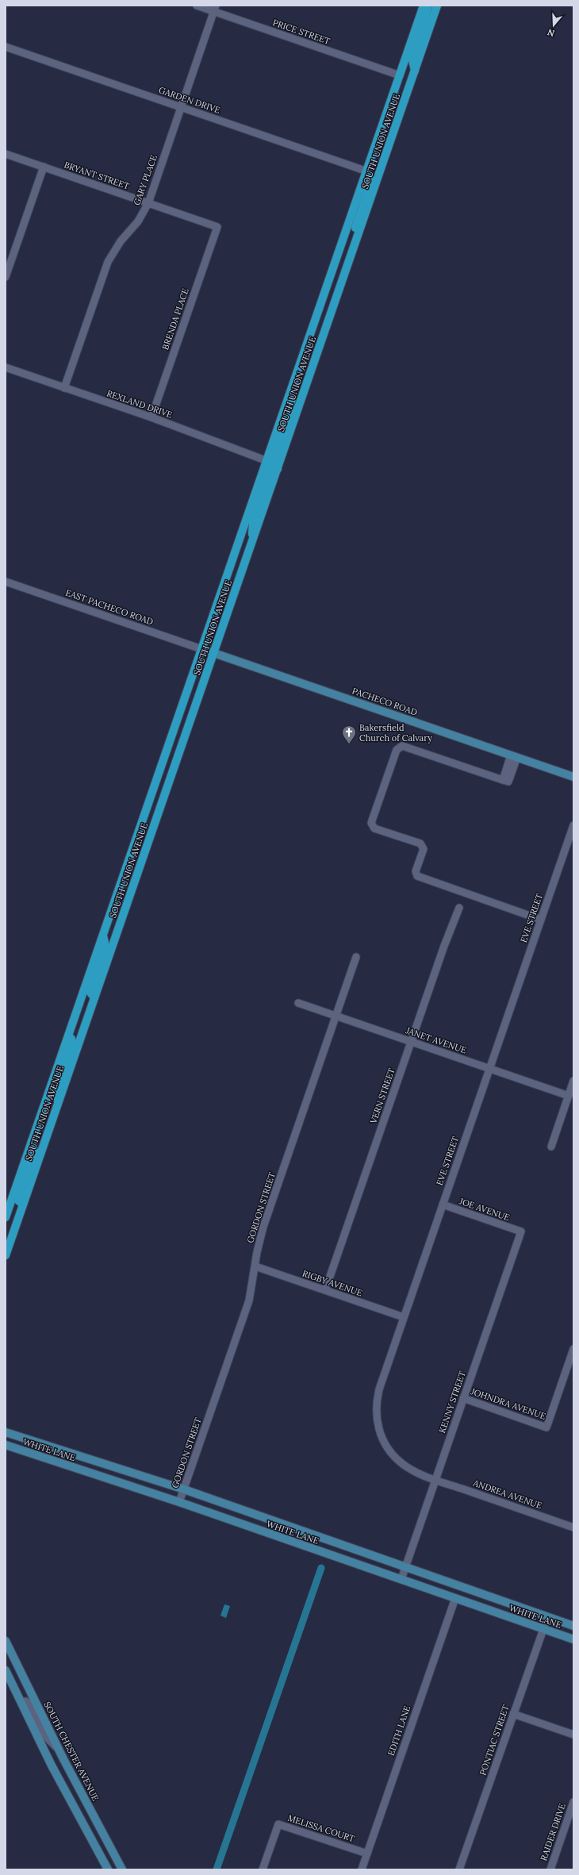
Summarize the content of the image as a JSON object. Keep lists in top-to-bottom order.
{
  "streets": {
    "main road": [
      "SOUTH UNION AVENUE",
      "PACHECO ROAD",
      "WHITE LANE",
      "SOUTH CHESTER AVENUE"
    ],
    "street": [
      "PRICE STREET",
      "GARDEN DRIVE",
      "BRYANT STREET",
      "GARY PLACE",
      "BRENDA PLACE",
      "REXLAND DRIVE",
      "EAST PACHECO ROAD",
      "EVE STREET",
      "JANET AVENUE",
      "VERN STREET",
      "GORDON STREET",
      "JOE AVENUE",
      "RIGBY AVENUE",
      "KENNY STREET",
      "JOHNDRA AVENUE",
      "ANDREA AVENUE",
      "EDITH LANE",
      "PONTIAC STREET",
      "MELISSA COURT",
      "RAIDER DRIVE"
    ]
  },
  "crossings": [
    ["PRICE STREET", "SOUTH UNION AVENUE"],
    ["PRICE STREET", "GARY PLACE"],
    ["GARDEN DRIVE", "SOUTH UNION AVENUE"],
    ["GARDEN DRIVE", "GARY PLACE"],
    ["SOUTH UNION AVENUE", "REXLAND DRIVE"],
    ["SOUTH UNION AVENUE", "EAST PACHECO ROAD"],
    ["SOUTH UNION AVENUE", "PACHECO ROAD"],
    ["BRYANT STREET", "GARY PLACE"],
    ["BRYANT STREET", "BRENDA PLACE"],
    ["GARY PLACE", "REXLAND DRIVE"],
    ["BRENDA PLACE", "REXLAND DRIVE"],
    ["EAST PACHECO ROAD", "PACHECO ROAD"],
    ["EVE STREET", "JANET AVENUE"],
    ["EVE STREET", "JOE AVENUE"],
    ["EVE STREET", "RIGBY AVENUE"],
    ["EVE STREET", "KENNY STREET"],
    ["EVE STREET", "ANDREA AVENUE"],
    ["JANET AVENUE", "VERN STREET"],
    ["JANET AVENUE", "GORDON STREET"],
    ["VERN STREET", "RIGBY AVENUE"],
    ["GORDON STREET", "RIGBY AVENUE"],
    ["GORDON STREET", "WHITE LANE"],
    ["JOE AVENUE", "KENNY STREET"],
    ["KENNY STREET", "JOHNDRA AVENUE"],
    ["KENNY STREET", "WHITE LANE"],
    ["KENNY STREET", "ANDREA AVENUE"],
    ["WHITE LANE", "EDITH LANE"],
    ["WHITE LANE", "PONTIAC STREET"],
    ["EDITH LANE", "MELISSA COURT"]
  ],
  "places": {
    "church": ["Bakersfield Church of Calvary"]
  },
  "north": "bottom"
}
